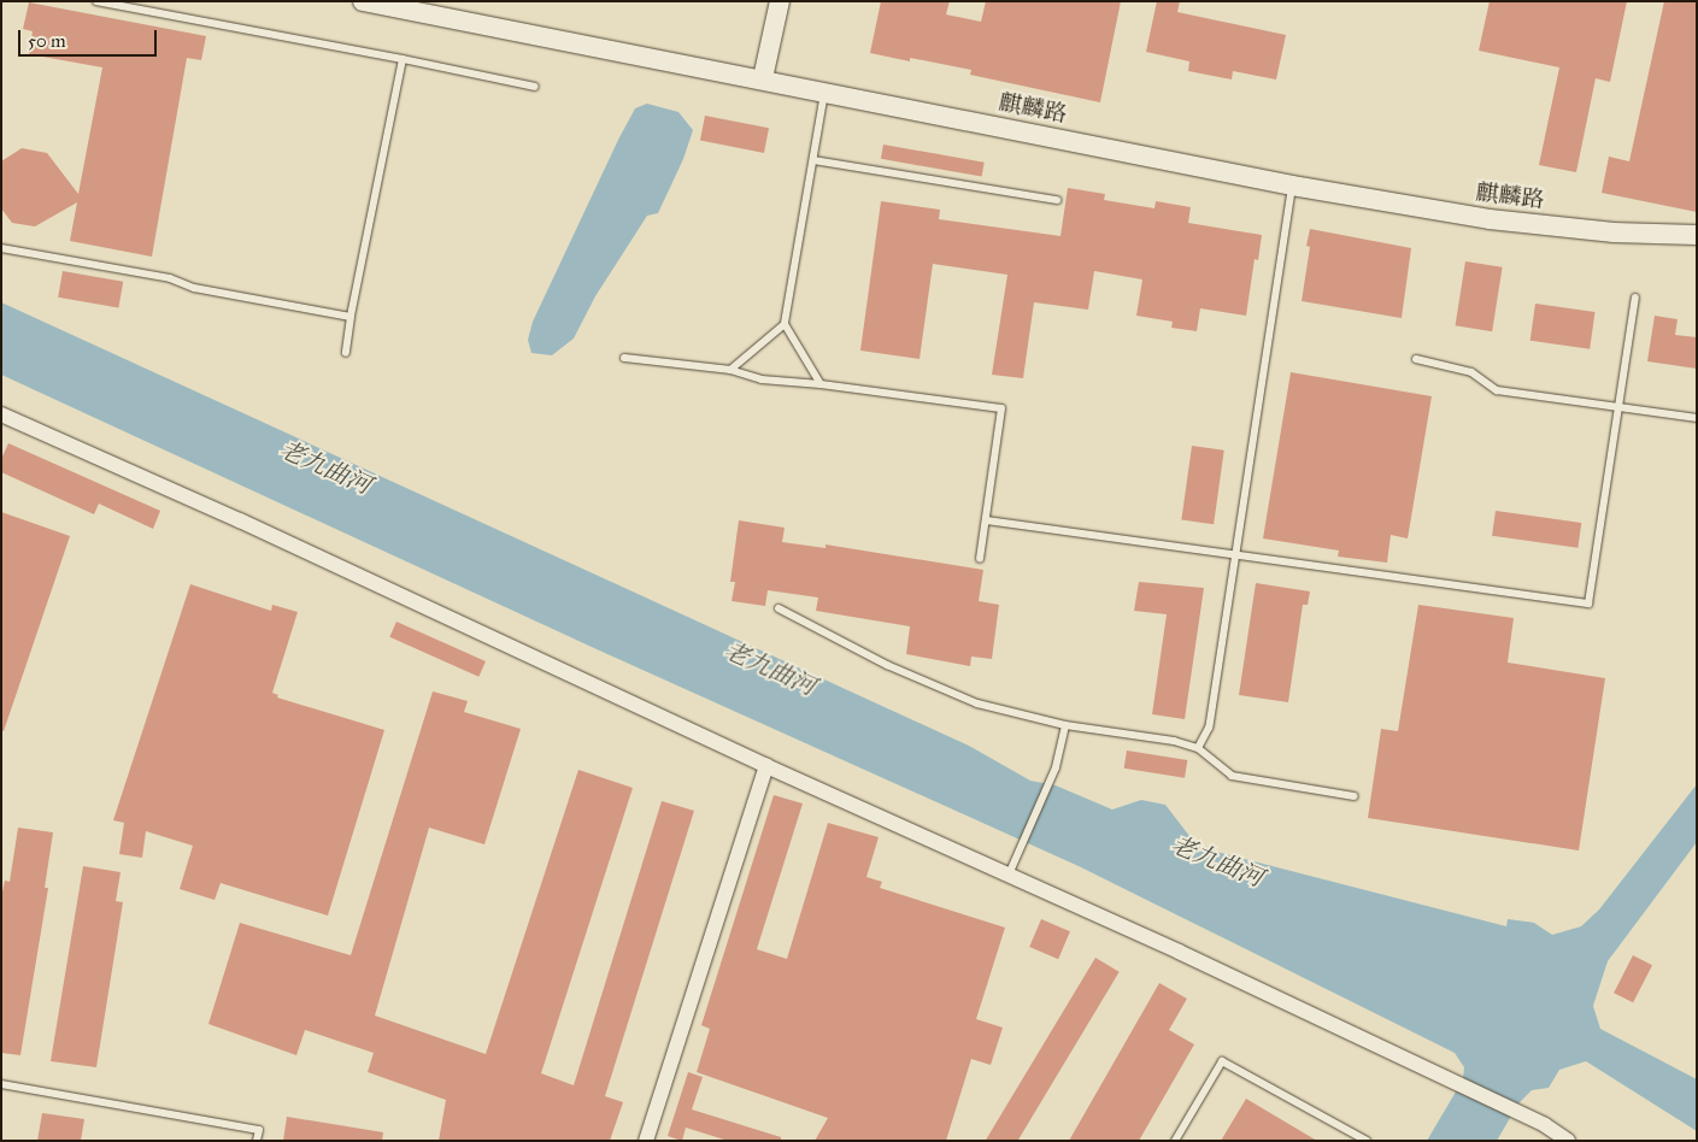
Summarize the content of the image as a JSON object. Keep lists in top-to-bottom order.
{
  "streets": {
    "street": ["麒麟路"]
  },
  "water": ["老九曲河"],
  "scale_bar": "50 m"
}
